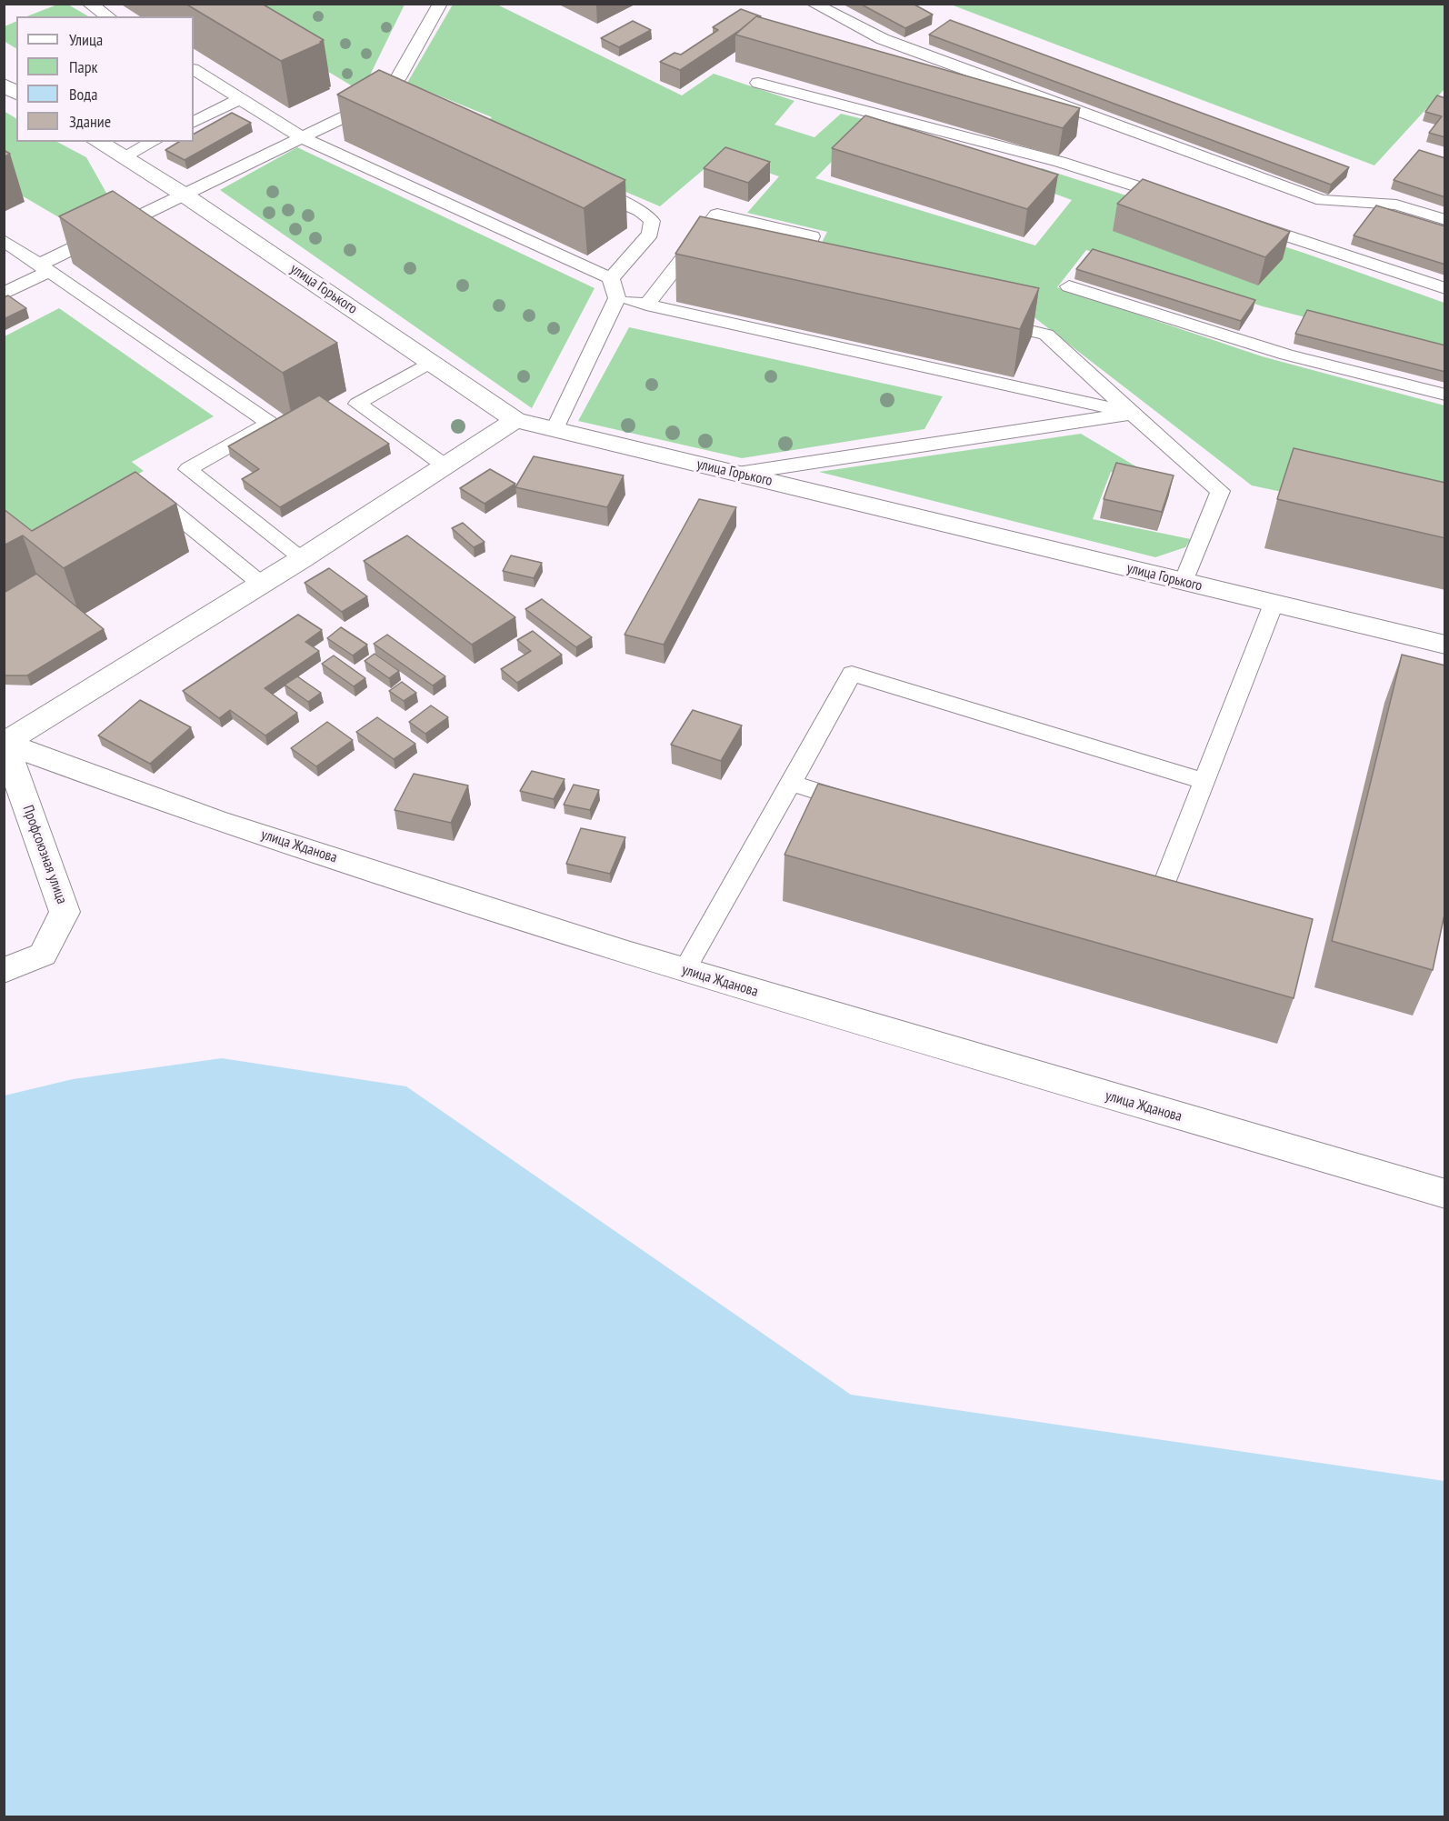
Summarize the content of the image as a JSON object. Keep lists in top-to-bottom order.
{
  "streets": {
    "street": ["улица Горького", "улица Жданова", "Профсоюзная улица"]
  },
  "crossings": [
    ["улица Жданова", "Профсоюзная улица"]
  ],
  "legend": [
    "Улица",
    "Парк",
    "Вода",
    "Здание"
  ]
}
